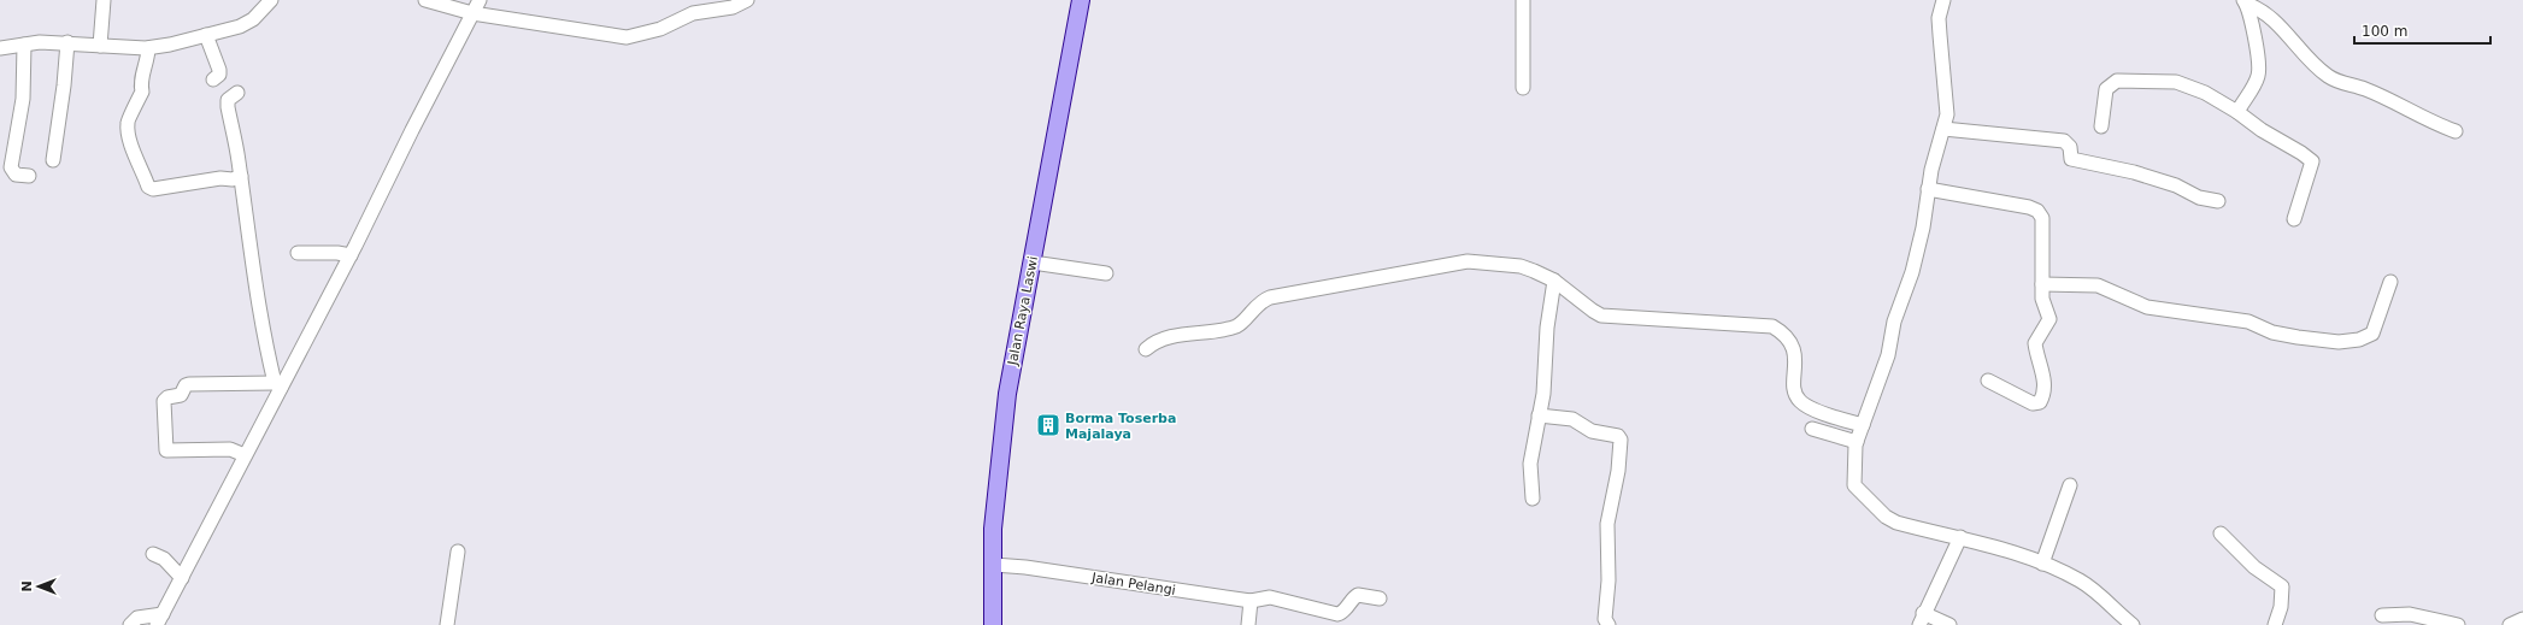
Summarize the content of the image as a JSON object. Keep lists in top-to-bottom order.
{
  "streets": {
    "main road": ["Jalan Raya Laswi"],
    "street": ["Jalan Pelangi"]
  },
  "crossings": [
    ["Jalan Raya Laswi", "Jalan Pelangi"]
  ],
  "places": {
    "building": ["Borma Toserba Majalaya"]
  },
  "scale_bar": "100 m",
  "north": "left"
}
